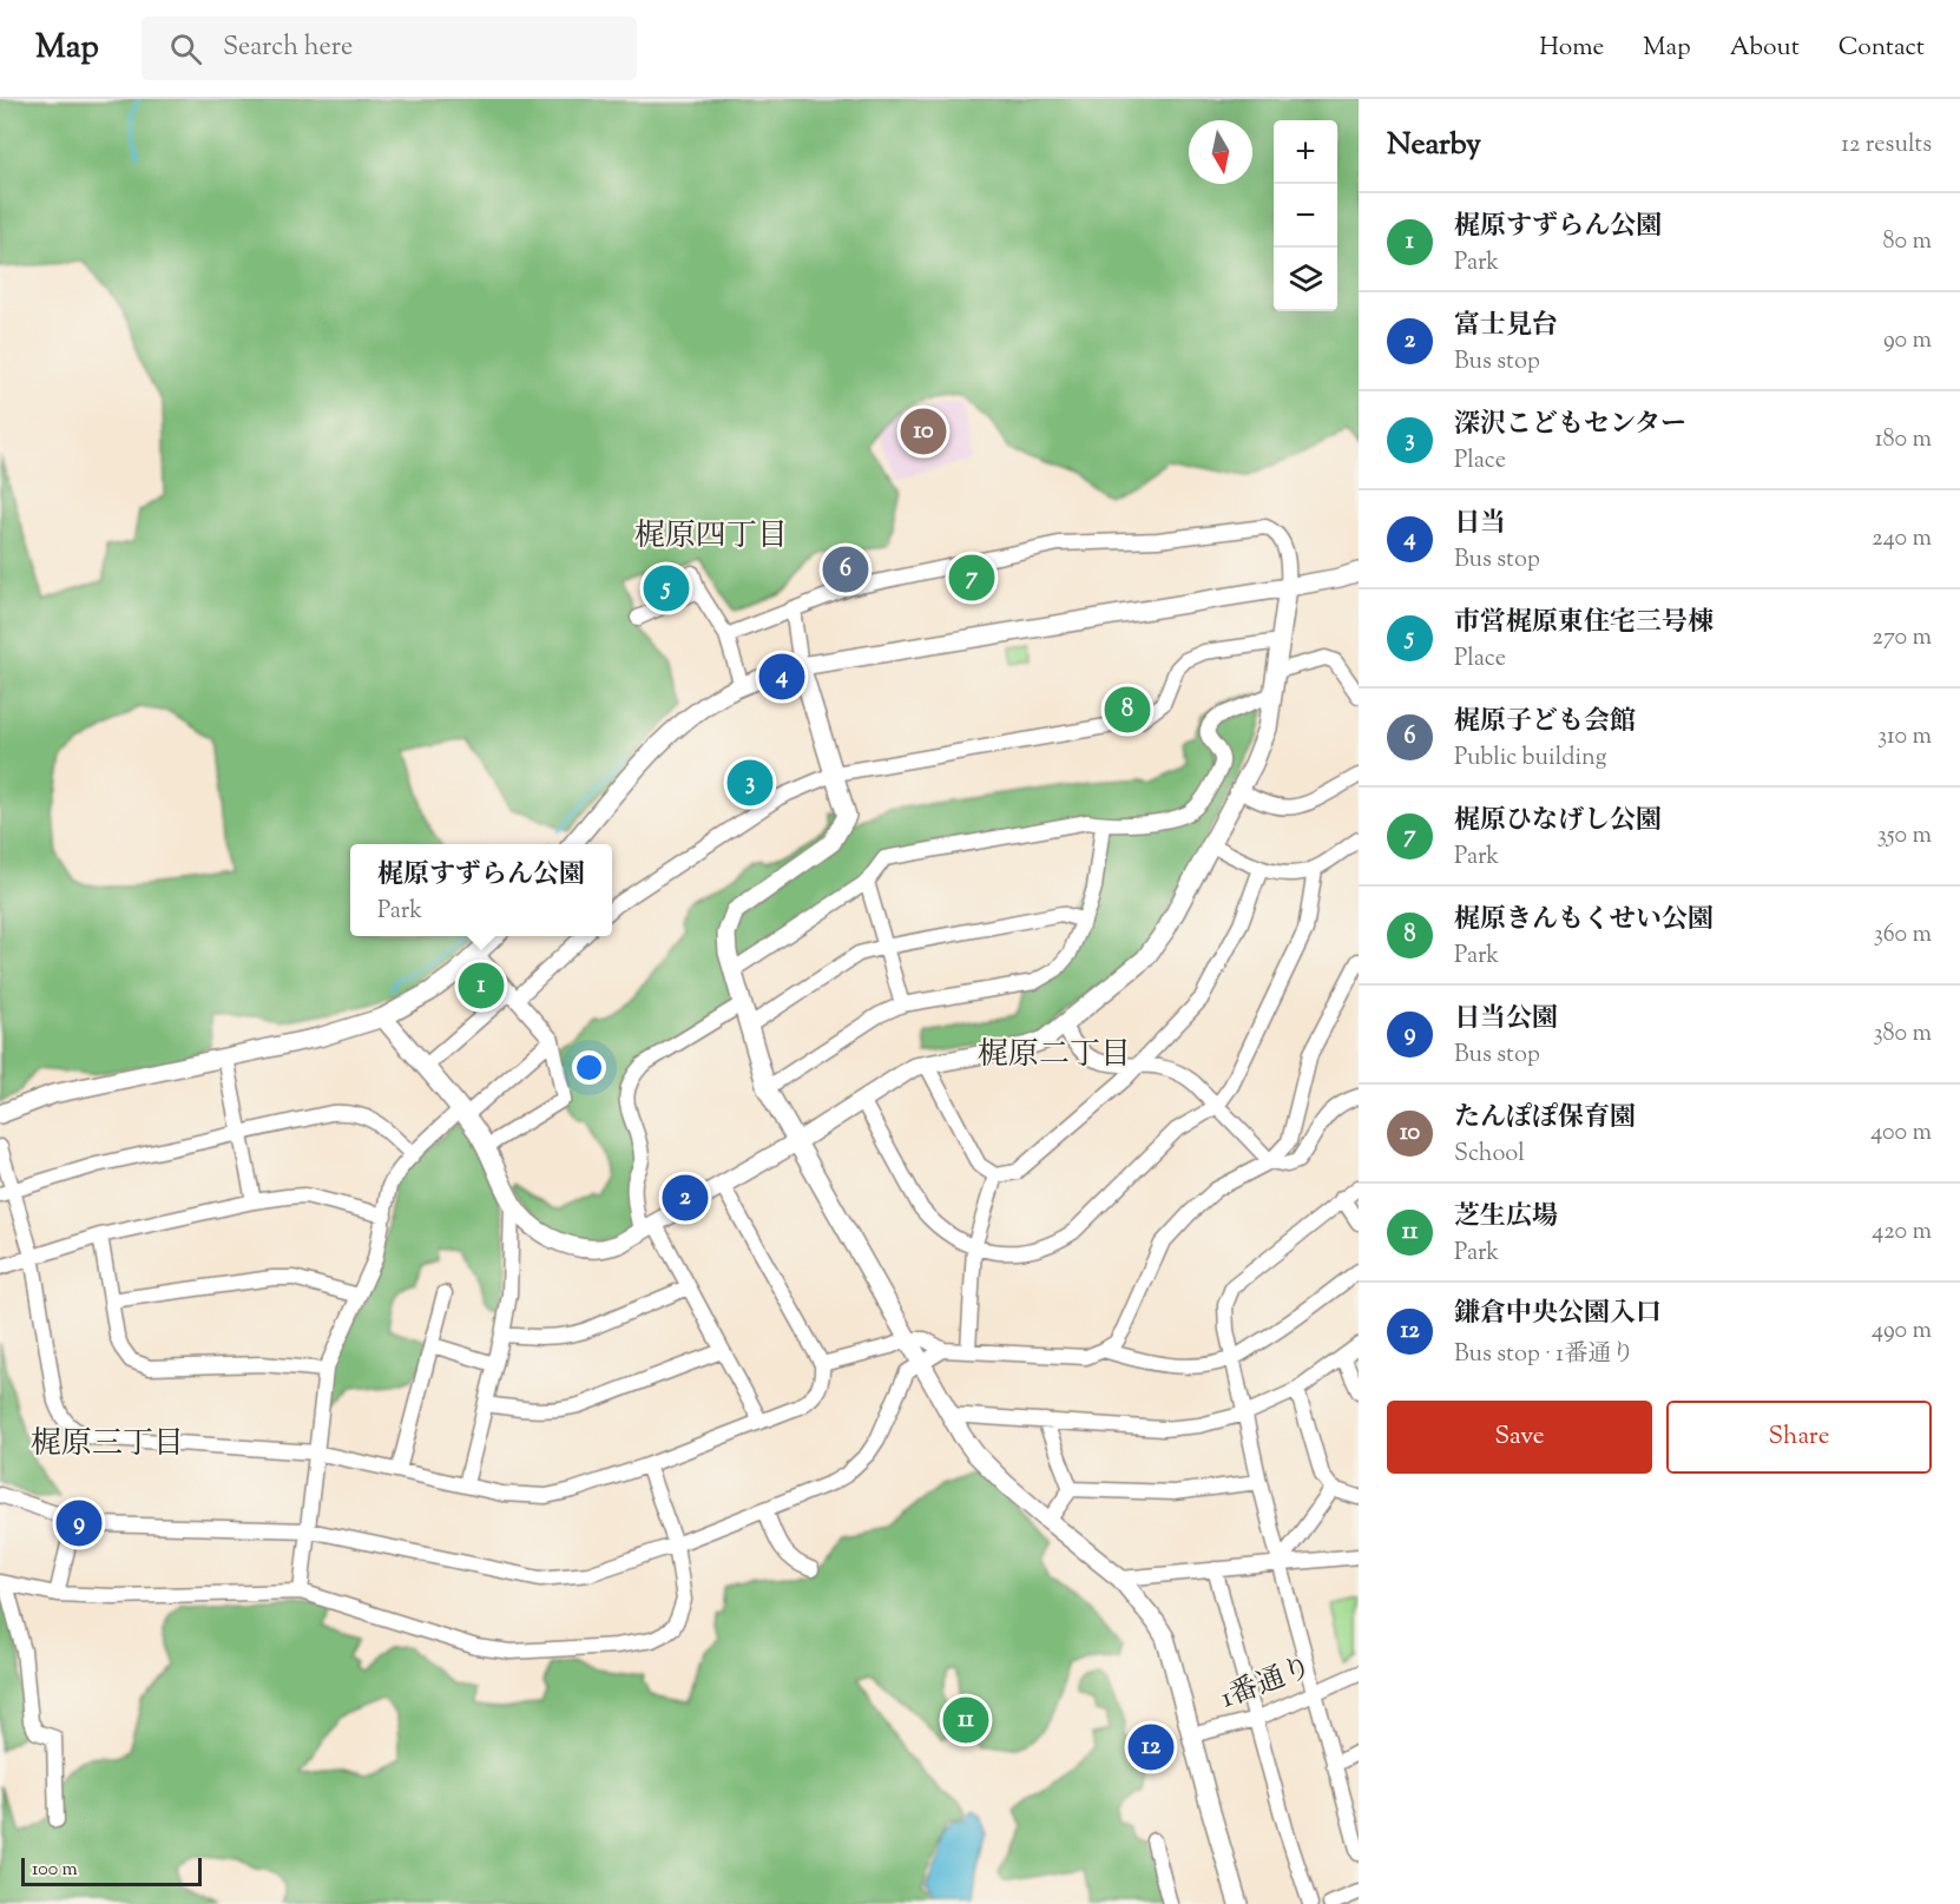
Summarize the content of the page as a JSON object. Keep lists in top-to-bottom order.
{
  "streets": {
    "street": ["1番通り"]
  },
  "districts": ["梶原四丁目", "梶原二丁目", "梶原三丁目"],
  "scale_bar": "100 m",
  "north": "bottom",
  "page": {
    "header": "Map",
    "search": "Search here",
    "nav": [
      "Home",
      "Map",
      "About",
      "Contact"
    ],
    "heading": ["Nearby", "12 results"],
    "map_buttons": ["+", "−"],
    "list": [
      {
        "mark": "1",
        "name": "梶原すずらん公園",
        "note": "Park",
        "value": "80 m"
      },
      {
        "mark": "2",
        "name": "富士見台",
        "note": "Bus stop",
        "value": "90 m"
      },
      {
        "mark": "3",
        "name": "深沢こどもセンター",
        "note": "Place",
        "value": "180 m"
      },
      {
        "mark": "4",
        "name": "日当",
        "note": "Bus stop",
        "value": "240 m"
      },
      {
        "mark": "5",
        "name": "市営梶原東住宅三号棟",
        "note": "Place",
        "value": "270 m"
      },
      {
        "mark": "6",
        "name": "梶原子ども会館",
        "note": "Public building",
        "value": "310 m"
      },
      {
        "mark": "7",
        "name": "梶原ひなげし公園",
        "note": "Park",
        "value": "350 m"
      },
      {
        "mark": "8",
        "name": "梶原きんもくせい公園",
        "note": "Park",
        "value": "360 m"
      },
      {
        "mark": "9",
        "name": "日当公園",
        "note": "Bus stop",
        "value": "380 m"
      },
      {
        "mark": "10",
        "name": "たんぽぽ保育園",
        "note": "School",
        "value": "400 m"
      },
      {
        "mark": "11",
        "name": "芝生広場",
        "note": "Park",
        "value": "420 m"
      },
      {
        "mark": "12",
        "name": "鎌倉中央公園入口",
        "note": "Bus stop · 1番通り",
        "value": "490 m"
      }
    ],
    "pins": [
      "10",
      "6",
      "7",
      "5",
      "4",
      "8",
      "3",
      "1",
      "2",
      "9",
      "11",
      "12"
    ],
    "popup": ["梶原すずらん公園", "Park"],
    "buttons": ["Save", "Share"],
    "scale": "100 m"
  }
}
